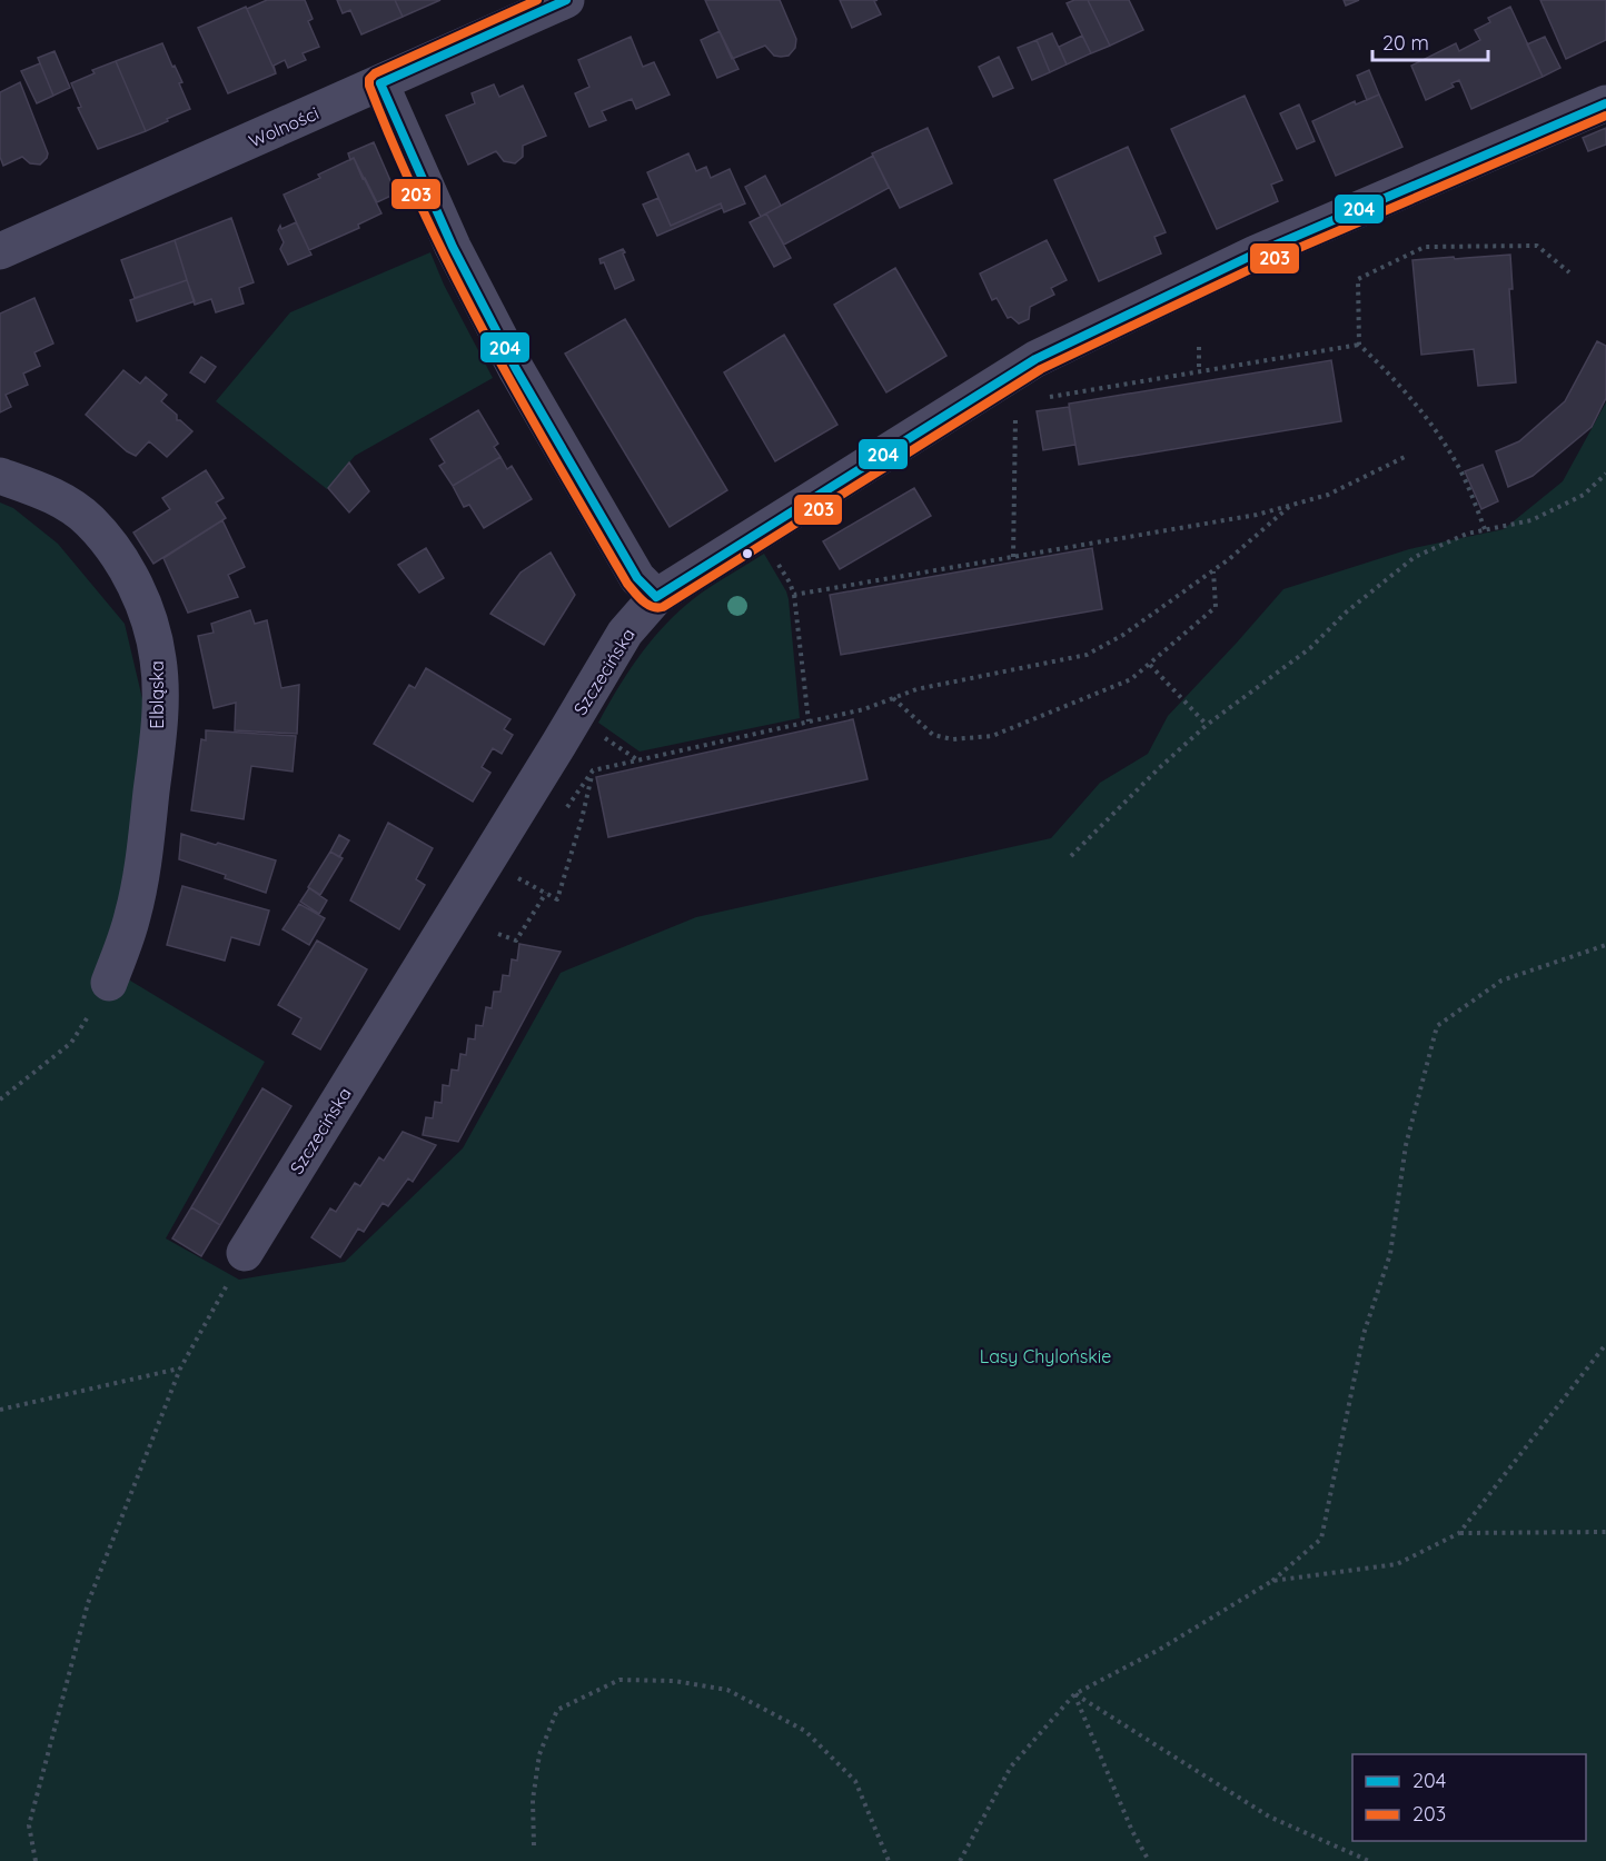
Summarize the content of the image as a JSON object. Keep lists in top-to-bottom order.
{
  "streets": {
    "street": ["Wolności", "Szczecińska", "Elbląska"]
  },
  "parks": ["Lasy Chylońskie"],
  "lines": ["transit line 204", "transit line 203"],
  "legend": ["204", "203"],
  "scale_bar": "20 m"
}
